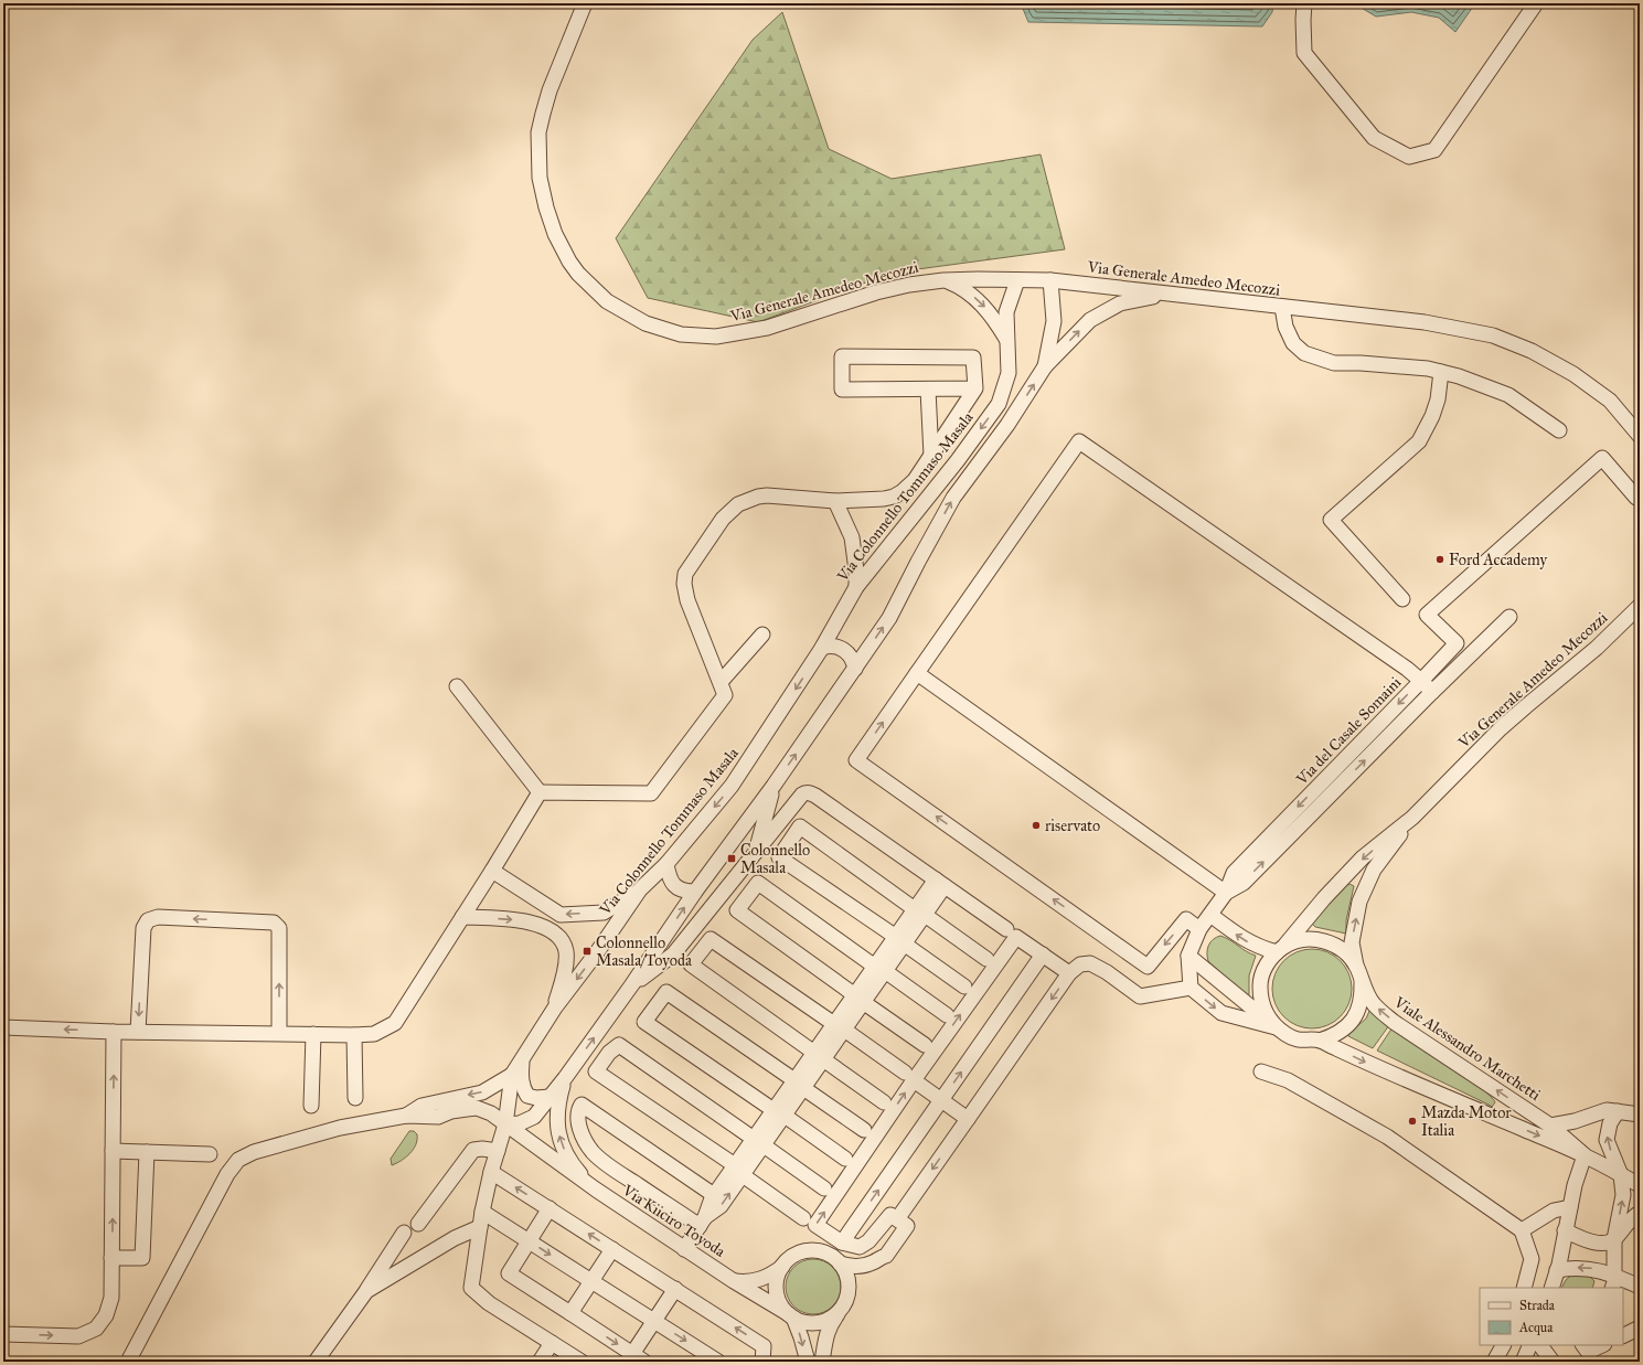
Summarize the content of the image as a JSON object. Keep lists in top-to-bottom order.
{
  "streets": {
    "street": [
      "Via Generale Amedeo Mecozzi",
      "Via Colonnello Tommaso Masala",
      "Via del Casale Somaini",
      "Viale Alessandro Marchetti",
      "Via Kiiciro Toyoda"
    ]
  },
  "crossings": [
    ["Via Generale Amedeo Mecozzi", "Via Colonnello Tommaso Masala"],
    ["Via Generale Amedeo Mecozzi", "Viale Alessandro Marchetti"],
    ["Via Colonnello Tommaso Masala", "Via Kiiciro Toyoda"]
  ],
  "places": {
    "other": ["Ford Accademy", "riservato", "Mazda Motor Italia"],
    "transit": ["Colonnello Masala", "Colonnello Masala/Toyoda"]
  },
  "legend": ["Strada", "Acqua"]
}
